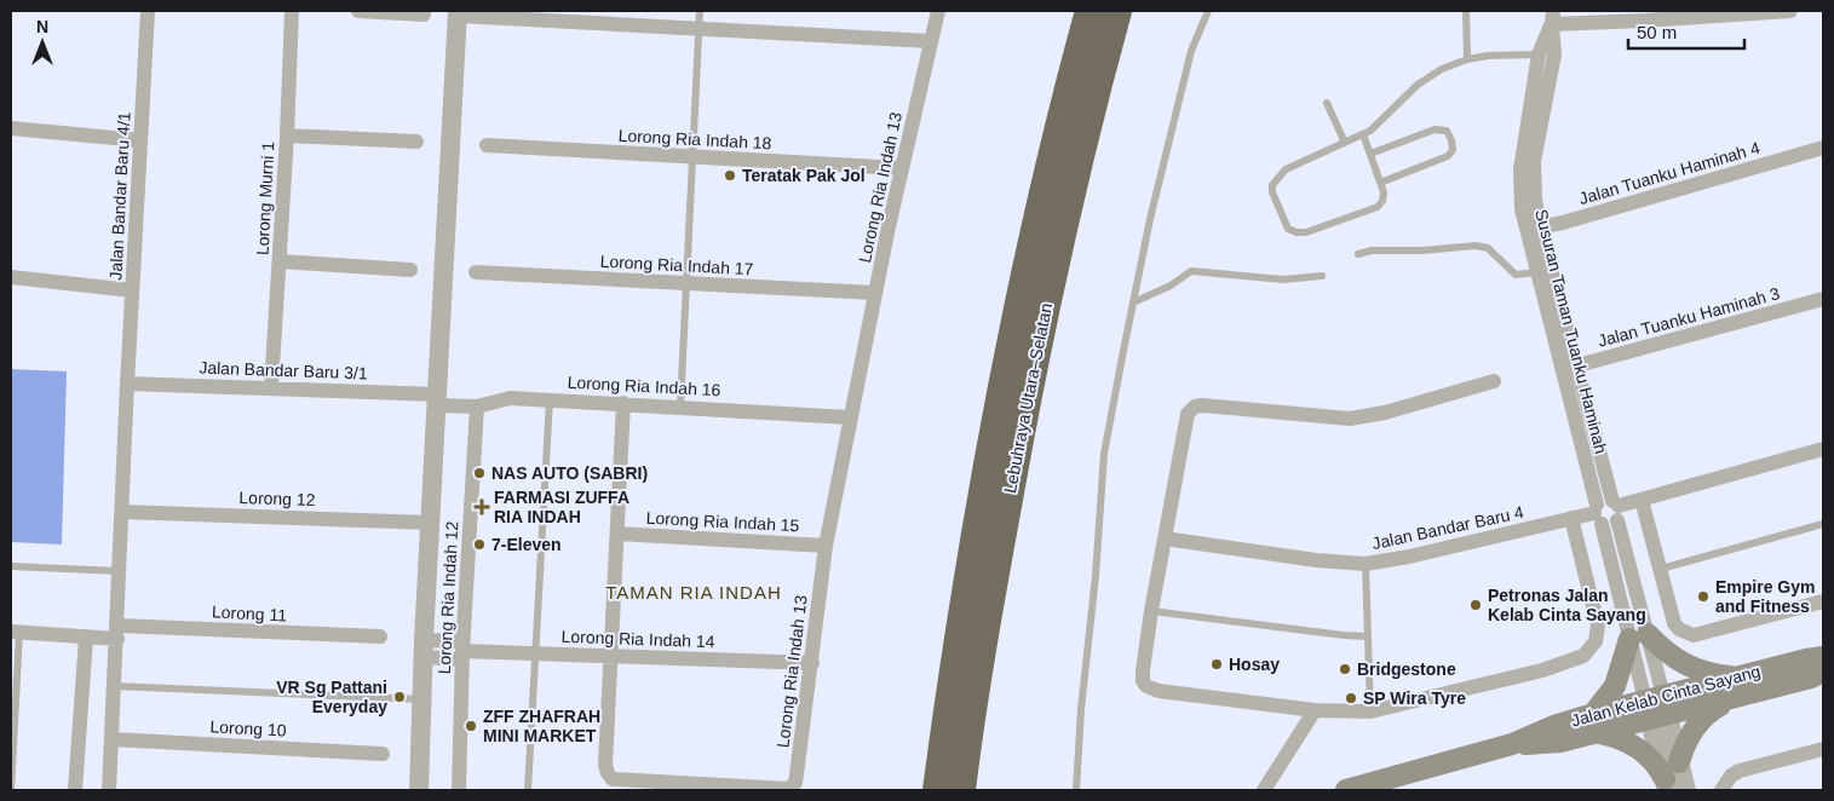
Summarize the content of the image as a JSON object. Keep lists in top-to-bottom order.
{
  "streets": {
    "highway": ["Lebuhraya Utara–Selatan"],
    "main road": ["Jalan Kelab Cinta Sayang"],
    "street": [
      "Lorong Ria Indah 18",
      "Jalan Tuanku Haminah 4",
      "Lorong Ria Indah 13",
      "Jalan Bandar Baru 4/1",
      "Lorong Murni 1",
      "Lorong Ria Indah 17",
      "Jalan Tuanku Haminah 3",
      "Susuran Taman Tuanku Haminah",
      "Jalan Bandar Baru 3/1",
      "Lorong Ria Indah 16",
      "Lorong 12",
      "Lorong Ria Indah 15",
      "Jalan Bandar Baru 4",
      "Lorong Ria Indah 12",
      "Lorong 11",
      "Lorong Ria Indah 14",
      "Lorong 10"
    ]
  },
  "crossings": [
    ["Lorong Ria Indah 18", "Lorong Ria Indah 13"],
    ["Jalan Tuanku Haminah 4", "Susuran Taman Tuanku Haminah"],
    ["Lorong Ria Indah 13", "Lorong Ria Indah 17"],
    ["Lorong Ria Indah 13", "Lorong Ria Indah 16"],
    ["Lorong Ria Indah 13", "Lorong Ria Indah 15"],
    ["Lorong Ria Indah 13", "Lorong Ria Indah 14"],
    ["Jalan Bandar Baru 4/1", "Jalan Bandar Baru 3/1"],
    ["Jalan Bandar Baru 4/1", "Lorong 12"],
    ["Jalan Bandar Baru 4/1", "Lorong 11"],
    ["Jalan Bandar Baru 4/1", "Lorong 10"],
    ["Lorong Murni 1", "Jalan Bandar Baru 3/1"],
    ["Jalan Tuanku Haminah 3", "Susuran Taman Tuanku Haminah"],
    ["Susuran Taman Tuanku Haminah", "Jalan Bandar Baru 4"],
    ["Susuran Taman Tuanku Haminah", "Jalan Kelab Cinta Sayang"],
    ["Jalan Bandar Baru 3/1", "Lorong Ria Indah 16"],
    ["Lorong Ria Indah 16", "Lorong Ria Indah 12"],
    ["Lorong Ria Indah 12", "Lorong Ria Indah 14"]
  ],
  "districts": ["TAMAN RIA INDAH"],
  "places": {
    "other": [
      "Teratak Pak Jol",
      "NAS AUTO (SABRI)",
      "7-Eleven",
      "Empire Gym and Fitness",
      "Petronas Jalan Kelab Cinta Sayang",
      "Hosay",
      "Bridgestone",
      "VR Sg Pattani Everyday",
      "SP Wira Tyre",
      "ZFF ZHAFRAH MINI MARKET"
    ],
    "health": ["FARMASI ZUFFA RIA INDAH"]
  },
  "scale_bar": "50 m",
  "north": "top"
}
